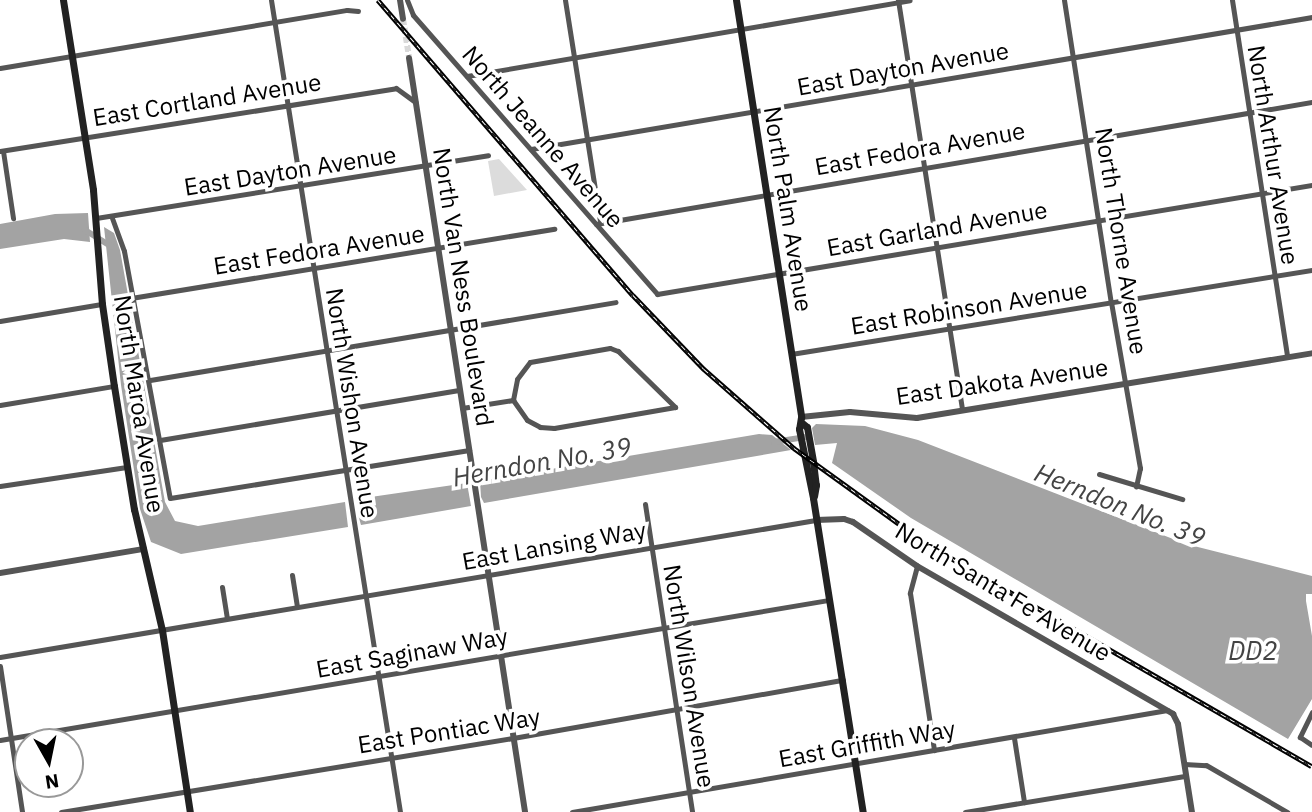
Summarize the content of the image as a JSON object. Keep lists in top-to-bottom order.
{
  "streets": {
    "main road": ["North Palm Avenue", "North Maroa Avenue"],
    "street": [
      "East Dayton Avenue",
      "East Cortland Avenue",
      "North Jeanne Avenue",
      "East Fedora Avenue",
      "North Arthur Avenue",
      "East Garland Avenue",
      "North Thorne Avenue",
      "North Van Ness Boulevard",
      "East Robinson Avenue",
      "East Dakota Avenue",
      "North Wishon Avenue",
      "East Lansing Way",
      "North Santa Fe Avenue",
      "East Saginaw Way",
      "North Wilson Avenue",
      "East Pontiac Way",
      "East Griffith Way"
    ]
  },
  "crossings": [
    ["East Dayton Avenue", "North Jeanne Avenue"],
    ["East Dayton Avenue", "North Arthur Avenue"],
    ["East Dayton Avenue", "North Palm Avenue"],
    ["East Dayton Avenue", "North Thorne Avenue"],
    ["East Dayton Avenue", "North Van Ness Boulevard"],
    ["East Dayton Avenue", "North Wishon Avenue"],
    ["East Dayton Avenue", "North Maroa Avenue"],
    ["East Cortland Avenue", "North Van Ness Boulevard"],
    ["East Cortland Avenue", "North Wishon Avenue"],
    ["East Cortland Avenue", "North Maroa Avenue"],
    ["North Jeanne Avenue", "East Fedora Avenue"],
    ["North Jeanne Avenue", "East Garland Avenue"],
    ["East Fedora Avenue", "North Arthur Avenue"],
    ["East Fedora Avenue", "North Palm Avenue"],
    ["East Fedora Avenue", "North Thorne Avenue"],
    ["East Fedora Avenue", "North Van Ness Boulevard"],
    ["East Fedora Avenue", "North Wishon Avenue"],
    ["North Arthur Avenue", "East Garland Avenue"],
    ["North Arthur Avenue", "East Robinson Avenue"],
    ["North Arthur Avenue", "East Dakota Avenue"],
    ["North Palm Avenue", "East Garland Avenue"],
    ["North Palm Avenue", "East Robinson Avenue"],
    ["North Palm Avenue", "East Dakota Avenue"],
    ["North Palm Avenue", "East Lansing Way"],
    ["North Palm Avenue", "North Santa Fe Avenue"],
    ["North Palm Avenue", "East Saginaw Way"],
    ["North Palm Avenue", "East Pontiac Way"],
    ["North Palm Avenue", "East Griffith Way"],
    ["East Garland Avenue", "North Thorne Avenue"],
    ["North Thorne Avenue", "East Robinson Avenue"],
    ["North Thorne Avenue", "East Dakota Avenue"],
    ["North Van Ness Boulevard", "East Lansing Way"],
    ["North Van Ness Boulevard", "East Saginaw Way"],
    ["North Van Ness Boulevard", "East Pontiac Way"],
    ["North Wishon Avenue", "East Lansing Way"],
    ["North Wishon Avenue", "East Saginaw Way"],
    ["North Wishon Avenue", "East Pontiac Way"],
    ["North Maroa Avenue", "East Lansing Way"],
    ["North Maroa Avenue", "East Saginaw Way"],
    ["North Maroa Avenue", "East Pontiac Way"],
    ["East Lansing Way", "North Santa Fe Avenue"],
    ["East Lansing Way", "North Wilson Avenue"],
    ["North Santa Fe Avenue", "East Griffith Way"],
    ["East Saginaw Way", "North Wilson Avenue"],
    ["North Wilson Avenue", "East Pontiac Way"],
    ["North Wilson Avenue", "East Griffith Way"]
  ],
  "water": ["Herndon No. 39", "DD2"],
  "north": "bottom"
}
